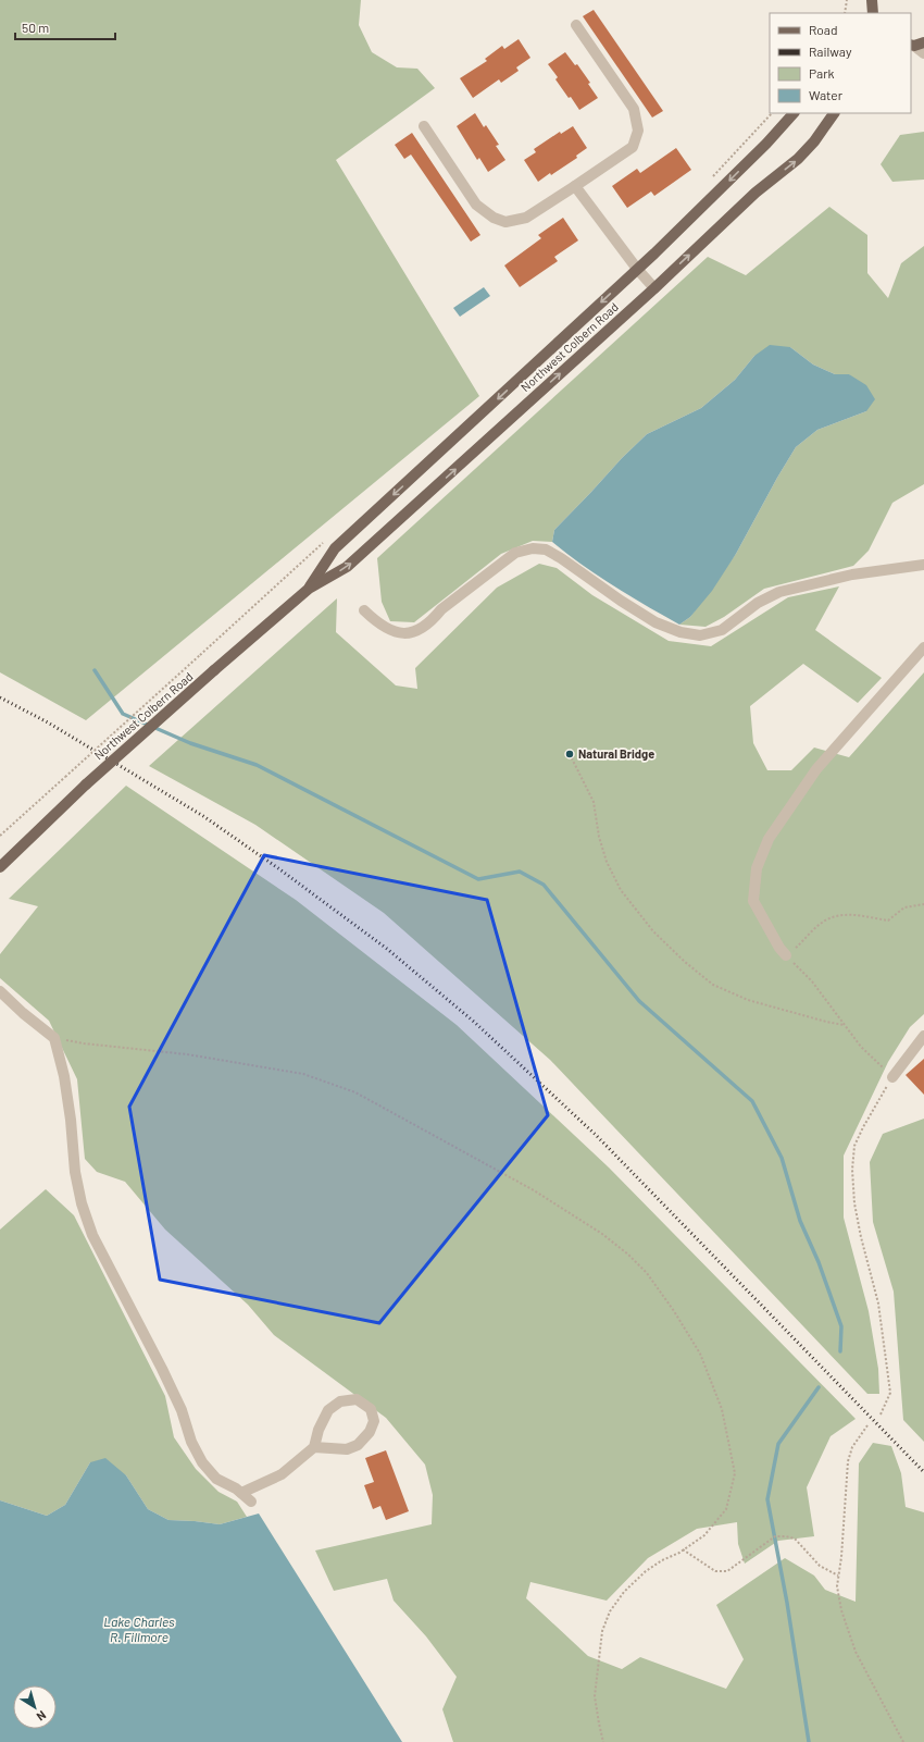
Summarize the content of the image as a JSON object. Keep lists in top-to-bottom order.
{
  "streets": {
    "main road": ["Northwest Colbern Road"]
  },
  "water": ["Lake Charles R. Fillmore"],
  "places": ["Natural Bridge"],
  "legend": [
    "Road",
    "Railway",
    "Park",
    "Water"
  ],
  "scale_bar": "50 m",
  "north": "bottom right"
}
